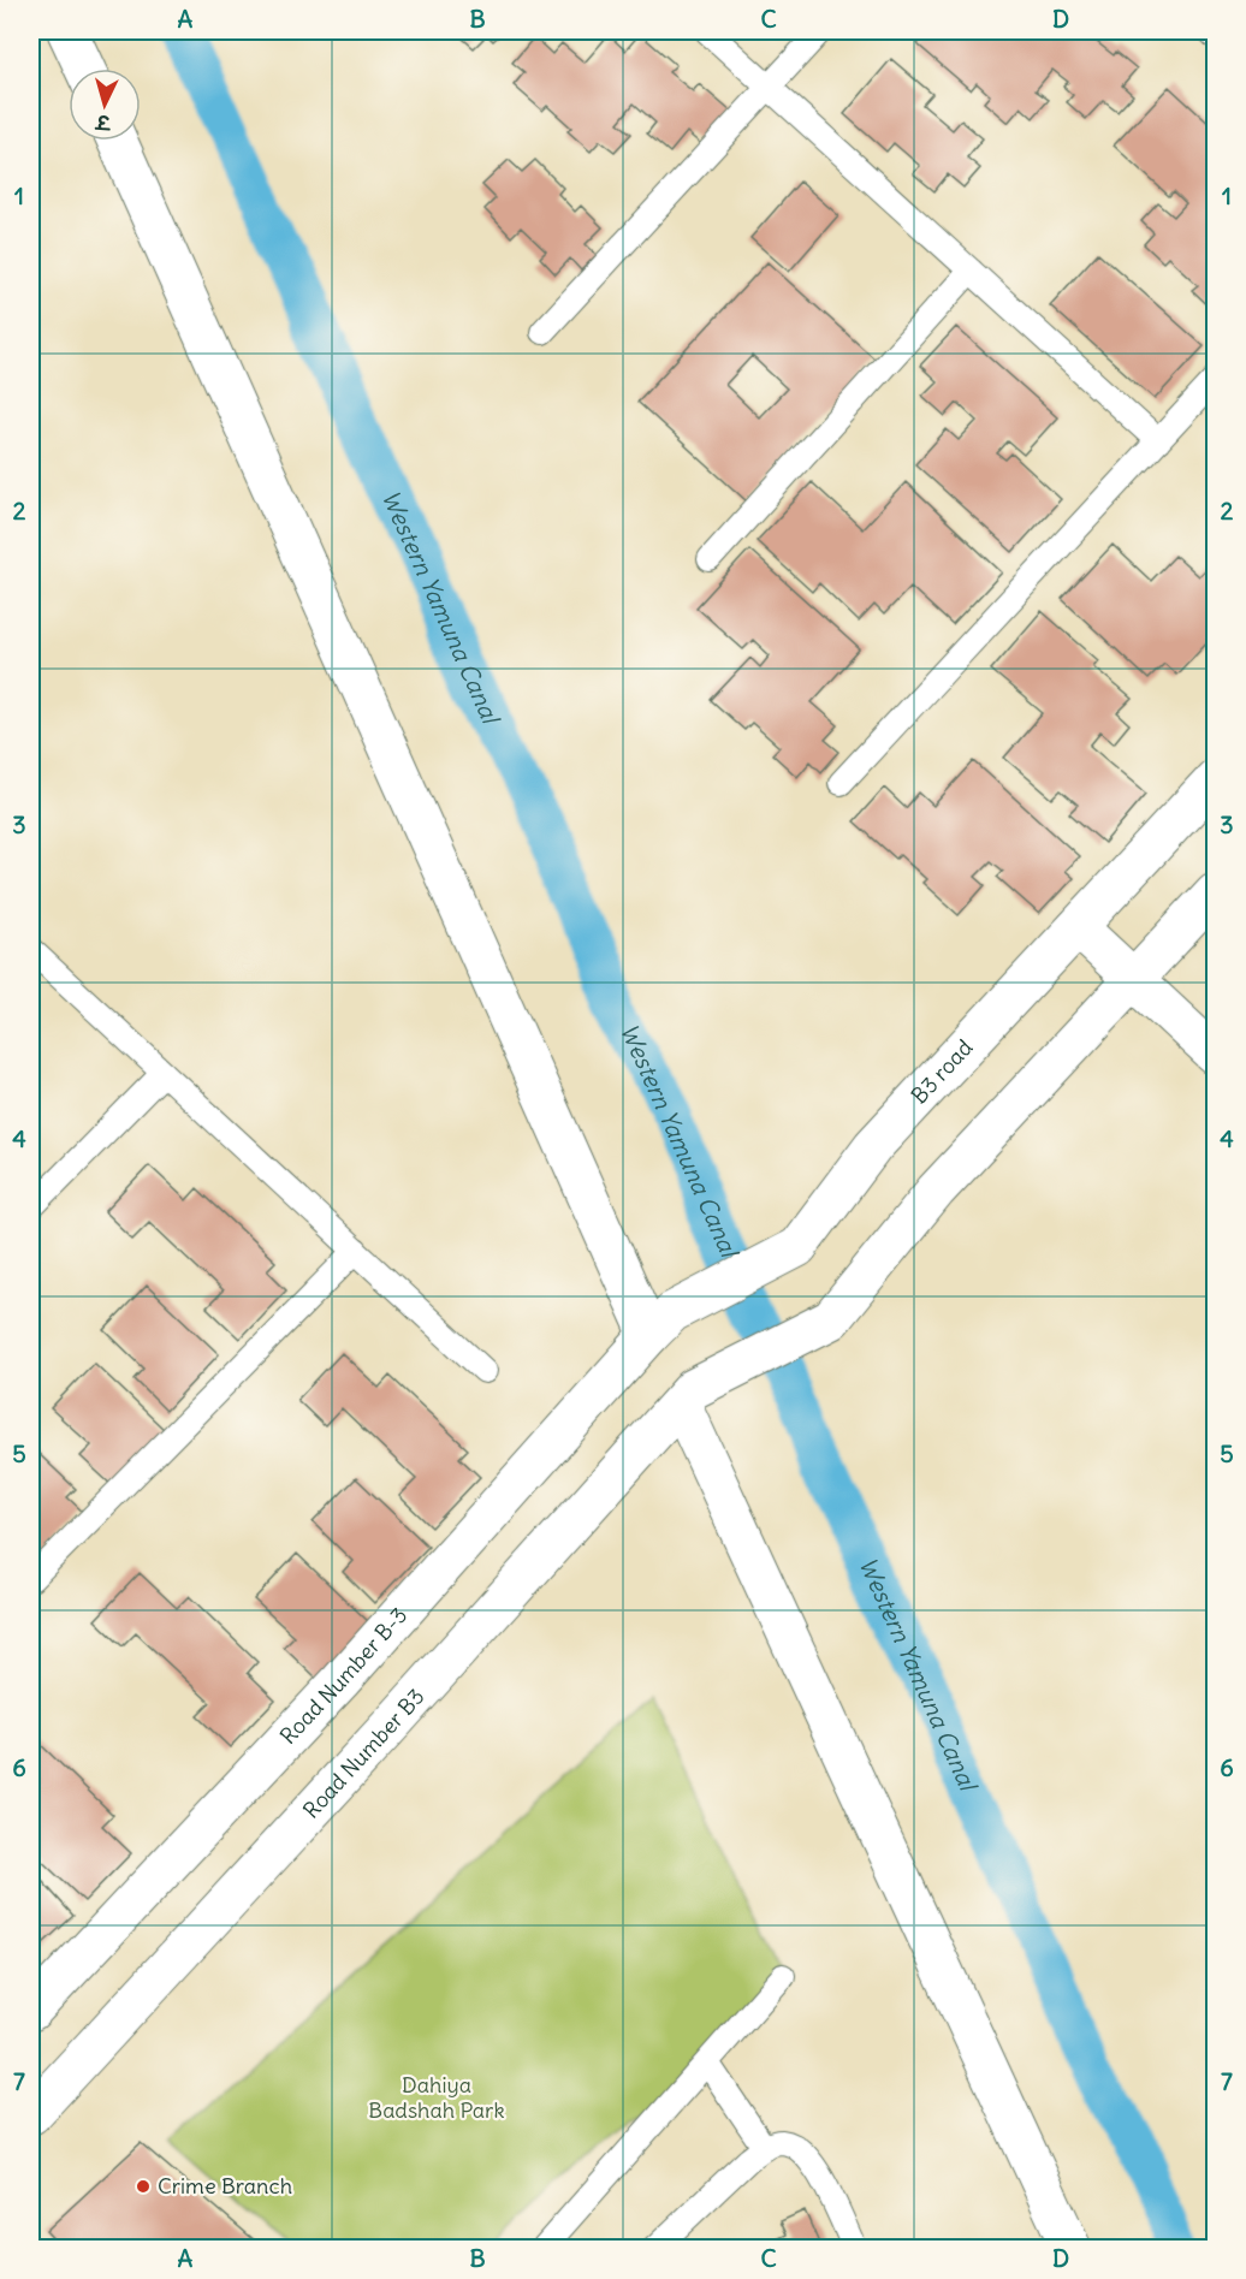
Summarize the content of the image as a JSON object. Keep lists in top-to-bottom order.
{
  "streets": {
    "street": ["B3 road", "Road Number B-3", "Road Number B3"]
  },
  "crossings": [
    ["B3 road", "Road Number B-3"]
  ],
  "water": ["Western Yamuna Canal"],
  "parks": ["Dahiya Badshah Park"],
  "places": ["Crime Branch"],
  "north": "bottom",
  "grid": {
    "columns": [
      "A",
      "B",
      "C",
      "D"
    ],
    "rows": [
      "1",
      "2",
      "3",
      "4",
      "5",
      "6",
      "7"
    ]
  }
}
